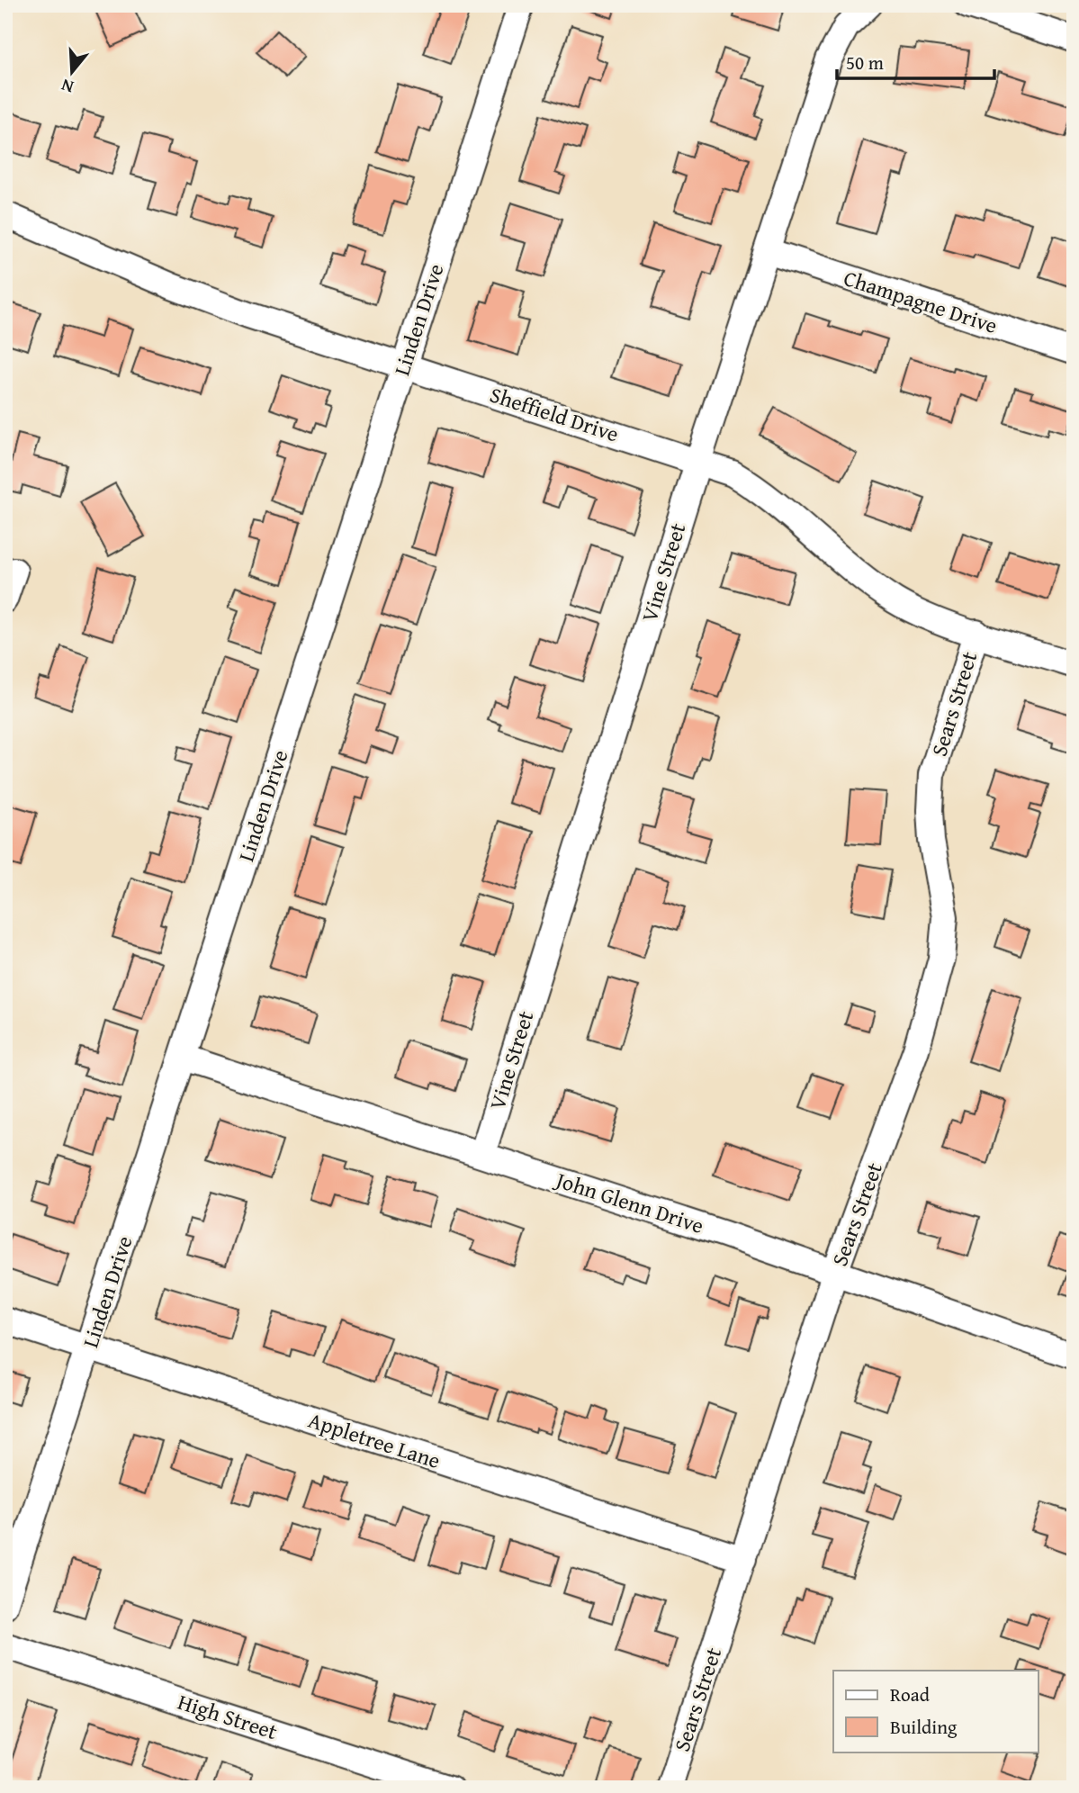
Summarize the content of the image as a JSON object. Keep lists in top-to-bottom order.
{
  "streets": {
    "street": [
      "Champagne Drive",
      "Linden Drive",
      "Sheffield Drive",
      "Vine Street",
      "Sears Street",
      "John Glenn Drive",
      "Appletree Lane",
      "High Street"
    ]
  },
  "crossings": [
    ["Champagne Drive", "Vine Street"],
    ["Linden Drive", "Sheffield Drive"],
    ["Linden Drive", "John Glenn Drive"],
    ["Linden Drive", "Appletree Lane"],
    ["Sheffield Drive", "Vine Street"],
    ["Sheffield Drive", "Sears Street"],
    ["Vine Street", "John Glenn Drive"],
    ["Sears Street", "John Glenn Drive"],
    ["Sears Street", "Appletree Lane"]
  ],
  "legend": ["Road", "Building"],
  "scale_bar": "50 m",
  "north": "bottom"
}
